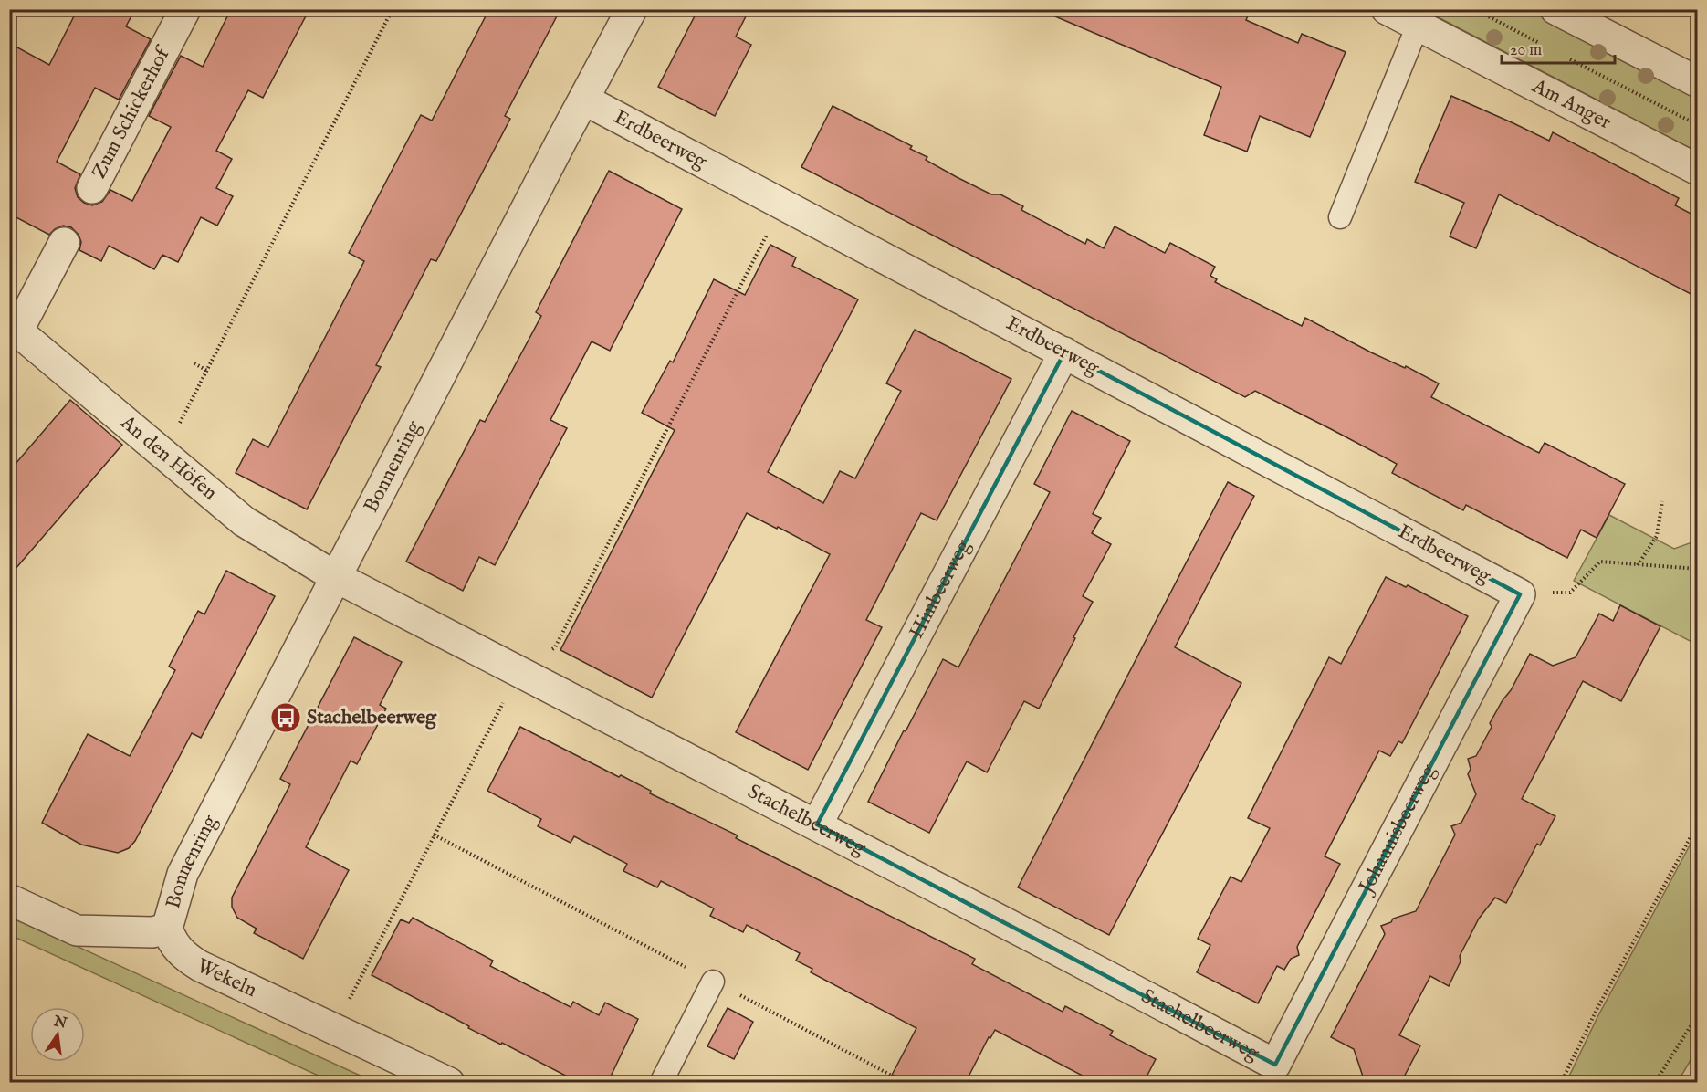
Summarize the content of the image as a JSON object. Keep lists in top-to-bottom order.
{
  "streets": {
    "street": [
      "Am Anger",
      "Zum Schickerhof",
      "Erdbeerweg",
      "An den Höfen",
      "Bonnenring",
      "Himbeerweg",
      "Stachelbeerweg",
      "Johannisbeerweg",
      "Wekeln"
    ]
  },
  "crossings": [
    ["Erdbeerweg", "Bonnenring"],
    ["Erdbeerweg", "Himbeerweg"],
    ["Erdbeerweg", "Johannisbeerweg"],
    ["An den Höfen", "Bonnenring"],
    ["An den Höfen", "Stachelbeerweg"],
    ["Bonnenring", "Stachelbeerweg"],
    ["Bonnenring", "Wekeln"],
    ["Himbeerweg", "Stachelbeerweg"],
    ["Stachelbeerweg", "Johannisbeerweg"]
  ],
  "places": {
    "bus stop": ["Stachelbeerweg"]
  },
  "scale_bar": "20 m",
  "north": "top"
}
